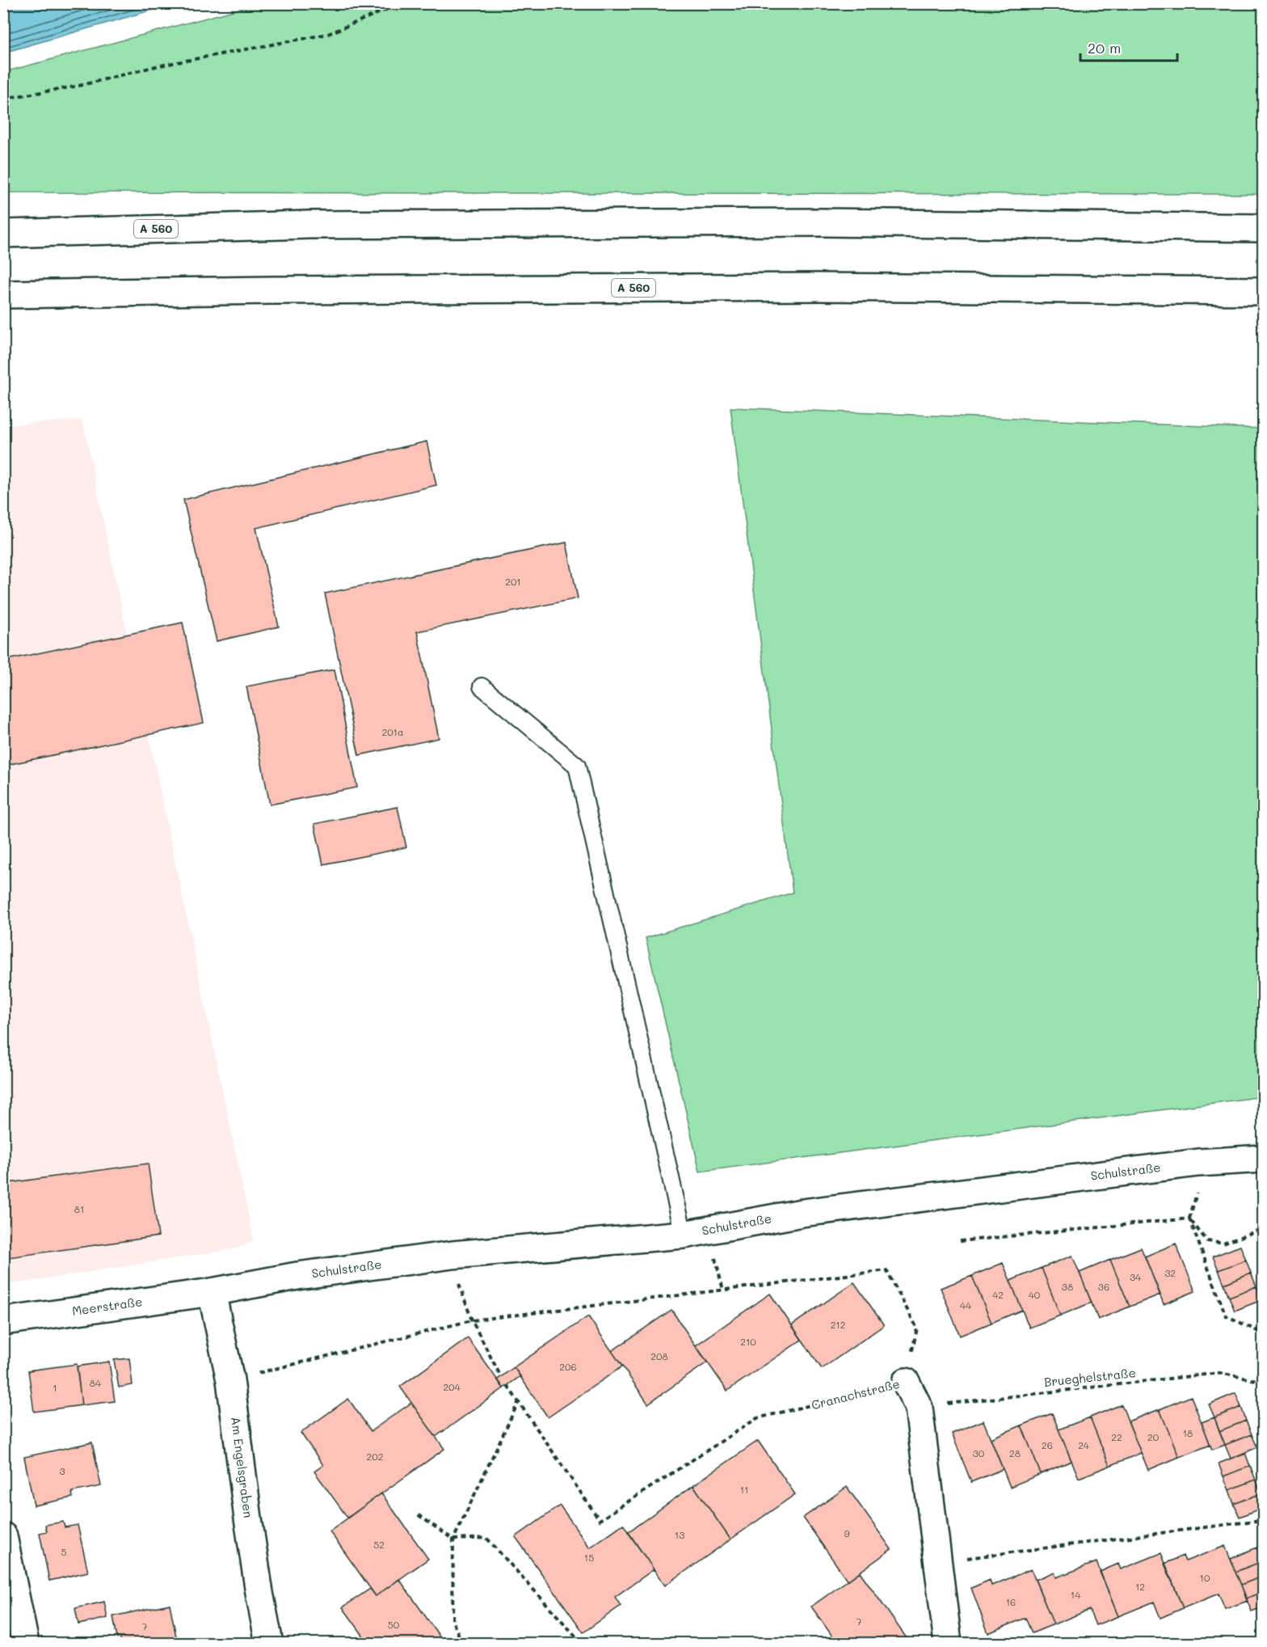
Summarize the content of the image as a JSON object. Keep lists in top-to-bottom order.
{
  "streets": {
    "main road": [
      "A 560",
      "Schulstraße",
      "Meerstraße",
      "Cranachstraße",
      "Am Engelsgraben"
    ],
    "path": ["Brueghelstraße"]
  },
  "crossings": [
    ["Schulstraße", "Meerstraße"],
    ["Schulstraße", "Am Engelsgraben"],
    ["Meerstraße", "Am Engelsgraben"],
    ["Brueghelstraße", "Cranachstraße"]
  ],
  "house_numbers": [
    "201",
    "201a",
    "81",
    "32",
    "34",
    "38",
    "36",
    "42",
    "40",
    "44",
    "212",
    "210",
    "208",
    "206",
    "84",
    "204",
    "1",
    "18",
    "22",
    "20",
    "26",
    "24",
    "30",
    "28",
    "202",
    "3",
    "11",
    "9",
    "13",
    "52",
    "5",
    "15",
    "10",
    "12",
    "14",
    "16",
    "7",
    "50",
    "7"
  ],
  "scale_bar": "20 m"
}
